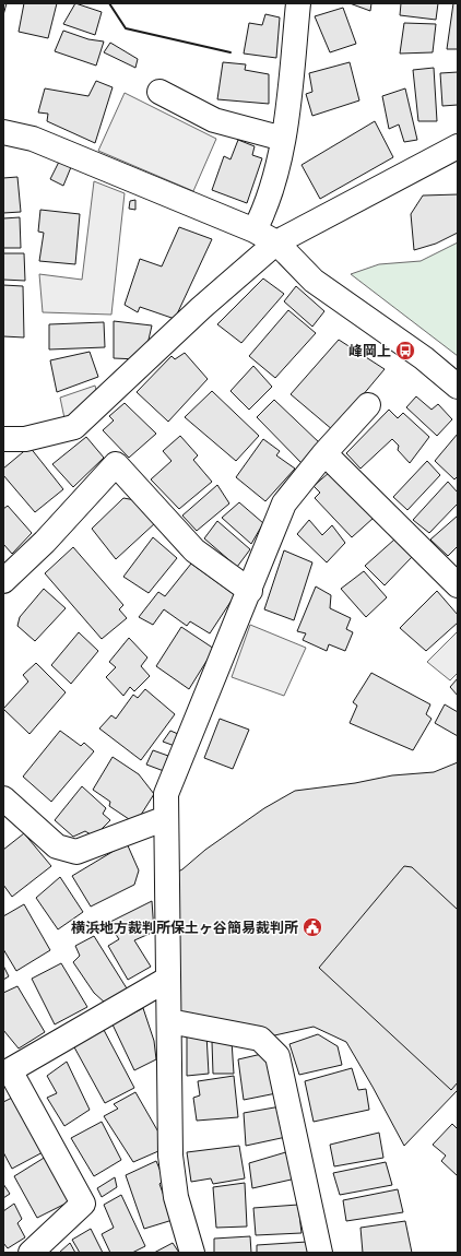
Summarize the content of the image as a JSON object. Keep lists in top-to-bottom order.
{
  "places": {
    "bus stop": ["峰岡上"],
    "public building": ["横浜地方裁判所保土ヶ谷簡易裁判所"]
  }
}
